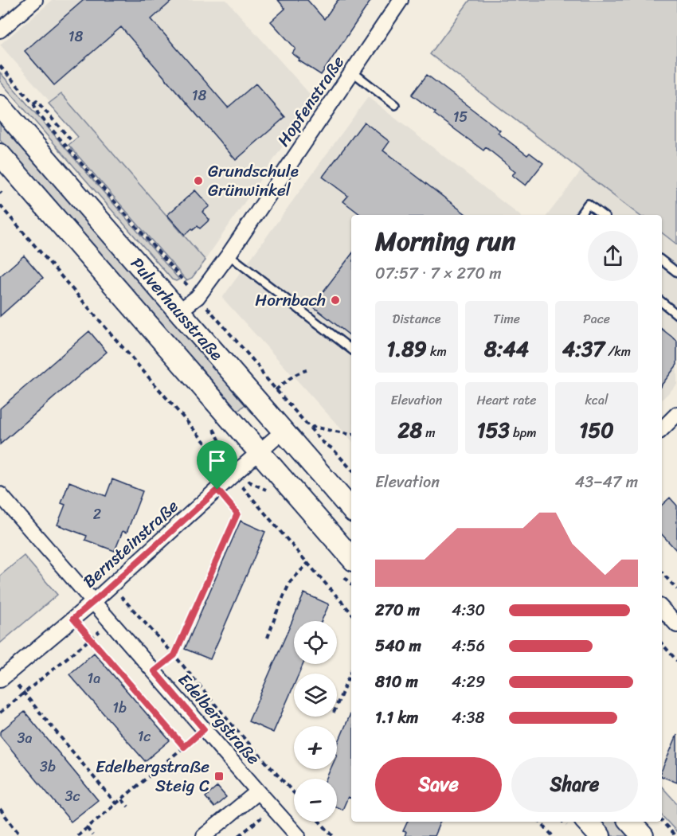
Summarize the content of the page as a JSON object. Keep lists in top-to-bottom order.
{
  "streets": {
    "main road": ["Pulverhausstraße"],
    "street": ["Hopfenstraße", "Bernsteinstraße", "Edelbergstraße"]
  },
  "crossings": [
    ["Hopfenstraße", "Pulverhausstraße"],
    ["Pulverhausstraße", "Bernsteinstraße"],
    ["Bernsteinstraße", "Edelbergstraße"]
  ],
  "places": {
    "other": ["Grundschule Grünwinkel", "Hornbach"],
    "transit": ["Edelbergstraße Steig C"]
  },
  "house_numbers": [
    "18",
    "18",
    "15",
    "2",
    "1a",
    "1b",
    "1c",
    "3a",
    "3b",
    "3c"
  ],
  "page": {
    "heading": ["Morning run", "07:57 · 7 × 270 m"],
    "stats": [
      ["Distance", "1.89 km"],
      ["Time", "8:44"],
      ["Pace", "4:37 /km"],
      ["Elevation", "28 m"],
      ["Heart rate", "153 bpm"],
      ["kcal", "150"]
    ],
    "chart": ["Elevation", "43–47 m"],
    "list": [
      {
        "name": "270 m",
        "note": "4:30"
      },
      {
        "name": "540 m",
        "note": "4:56"
      },
      {
        "name": "810 m",
        "note": "4:29"
      },
      {
        "name": "1.1 km",
        "note": "4:38"
      }
    ],
    "map_buttons": ["+", "−"],
    "buttons": ["Save", "Share"]
  }
}
